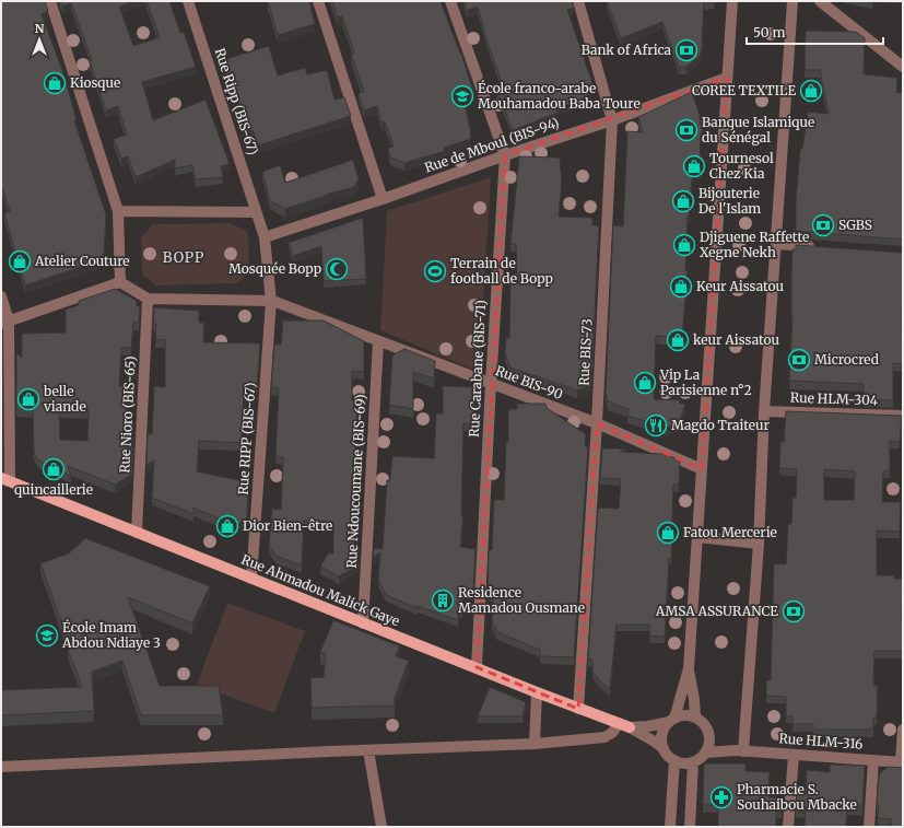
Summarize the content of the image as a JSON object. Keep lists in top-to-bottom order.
{
  "streets": {
    "main road": ["Rue Ahmadou Malick Gaye"],
    "street": [
      "Rue Ripp (BIS-67)",
      "Rue de Mboul (BIS-94)",
      "Rue BIS-73",
      "Rue Carabane (BIS-71)",
      "Rue BIS-90",
      "Rue HLM-304",
      "Rue Nioro (BIS-65)",
      "Rue RIPP (BIS-67)",
      "Rue Ndoucoumane (BIS-69)",
      "Rue HLM-316"
    ]
  },
  "crossings": [
    ["Rue Ripp (BIS-67)", "Rue de Mboul (BIS-94)"],
    ["Rue Ripp (BIS-67)", "Rue RIPP (BIS-67)"],
    ["Rue de Mboul (BIS-94)", "Rue BIS-73"],
    ["Rue de Mboul (BIS-94)", "Rue Carabane (BIS-71)"],
    ["Rue de Mboul (BIS-94)", "Rue RIPP (BIS-67)"],
    ["Rue BIS-73", "Rue BIS-90"],
    ["Rue BIS-73", "Rue Ahmadou Malick Gaye"],
    ["Rue Carabane (BIS-71)", "Rue BIS-90"],
    ["Rue Carabane (BIS-71)", "Rue Ahmadou Malick Gaye"],
    ["Rue BIS-90", "Rue Nioro (BIS-65)"],
    ["Rue BIS-90", "Rue RIPP (BIS-67)"],
    ["Rue BIS-90", "Rue Ndoucoumane (BIS-69)"],
    ["Rue Nioro (BIS-65)", "Rue Ahmadou Malick Gaye"],
    ["Rue RIPP (BIS-67)", "Rue Ahmadou Malick Gaye"],
    ["Rue Ndoucoumane (BIS-69)", "Rue Ahmadou Malick Gaye"],
    ["Rue Ahmadou Malick Gaye", "Rue HLM-316"]
  ],
  "districts": ["BOPP"],
  "places": {
    "bank": [
      "Bank of Africa",
      "Banque Islamique du Sénégal",
      "SGBS",
      "Microcred",
      "AMSA ASSURANCE"
    ],
    "shop": [
      "Kiosque",
      "COREE TEXTILE",
      "Tournesol Chez Kia",
      "Bijouterie De l'Islam",
      "Djiguene Raffette Xegne Nekh",
      "Atelier Couture",
      "Keur Aissatou",
      "keur Aissatou",
      "Vip La Parisienne n°2",
      "belle viande",
      "quincaillerie",
      "Dior Bien-être",
      "Fatou Mercerie"
    ],
    "school or university": ["École franco-arabe Mouhamadou Baba Toure", "École Imam Abdou Ndiaye 3"],
    "mosque": ["Mosquée Bopp"],
    "sports": ["Terrain de football de Bopp"],
    "restaurant": ["Magdo Traiteur"],
    "building": ["Residence Mamadou Ousmane"],
    "pharmacy": ["Pharmacie S. Souhaibou Mbacke"]
  },
  "scale_bar": "50 m",
  "north": "top"
}
